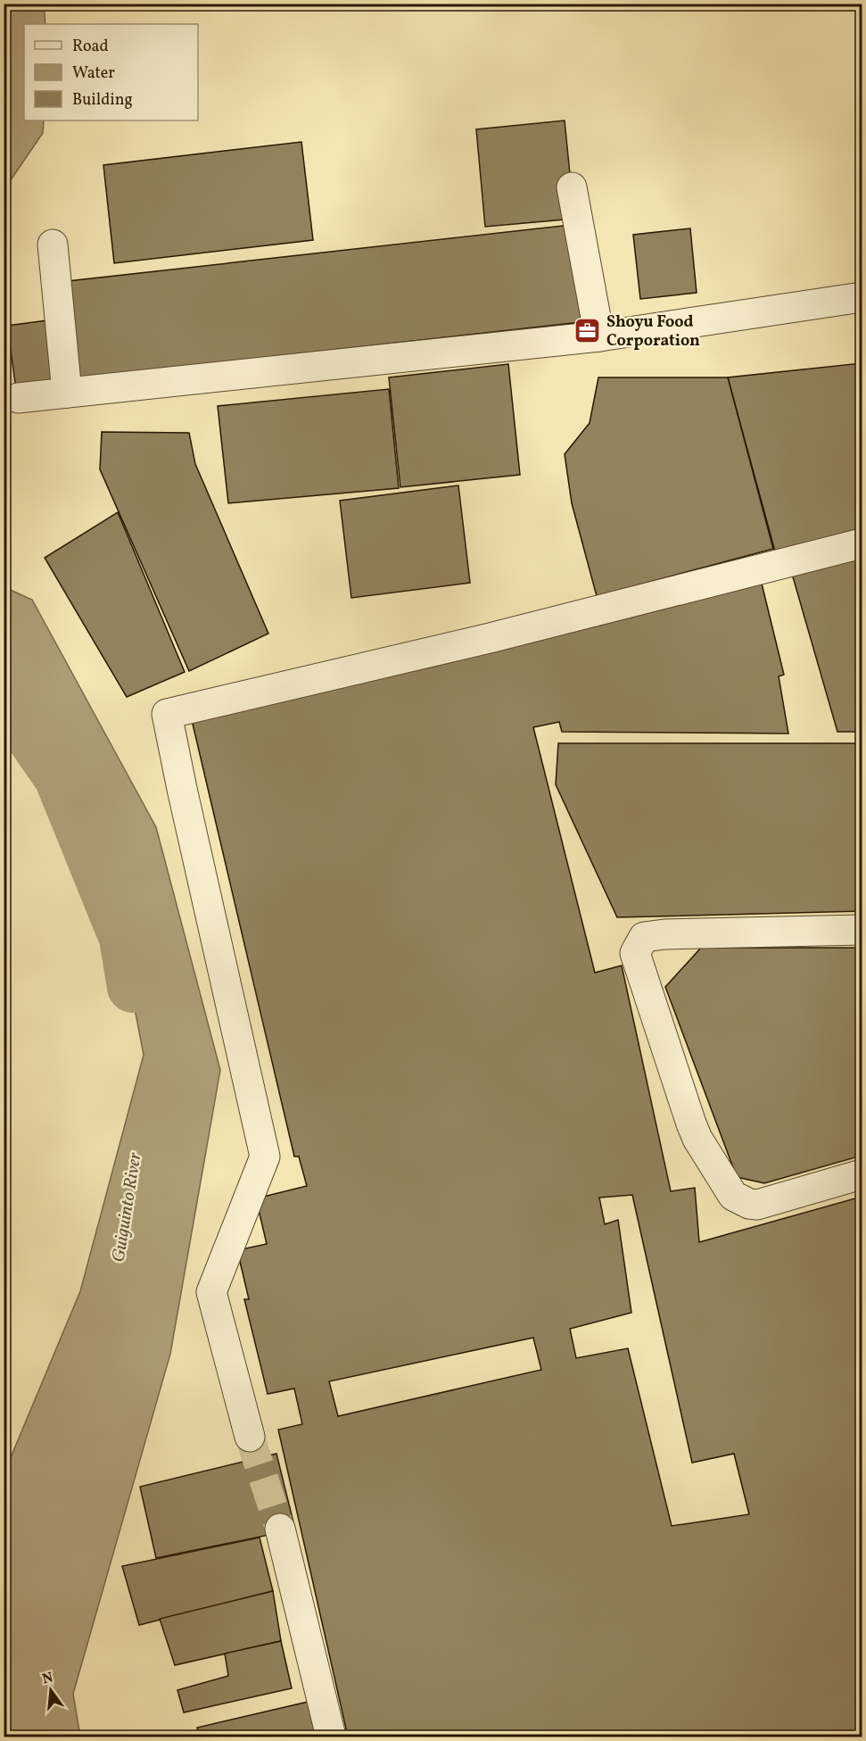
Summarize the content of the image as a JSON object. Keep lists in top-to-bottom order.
{
  "water": ["Guiguinto River"],
  "places": {
    "office": ["Shoyu Food Corporation"]
  },
  "legend": ["Road", "Water", "Building"],
  "north": "top"
}
